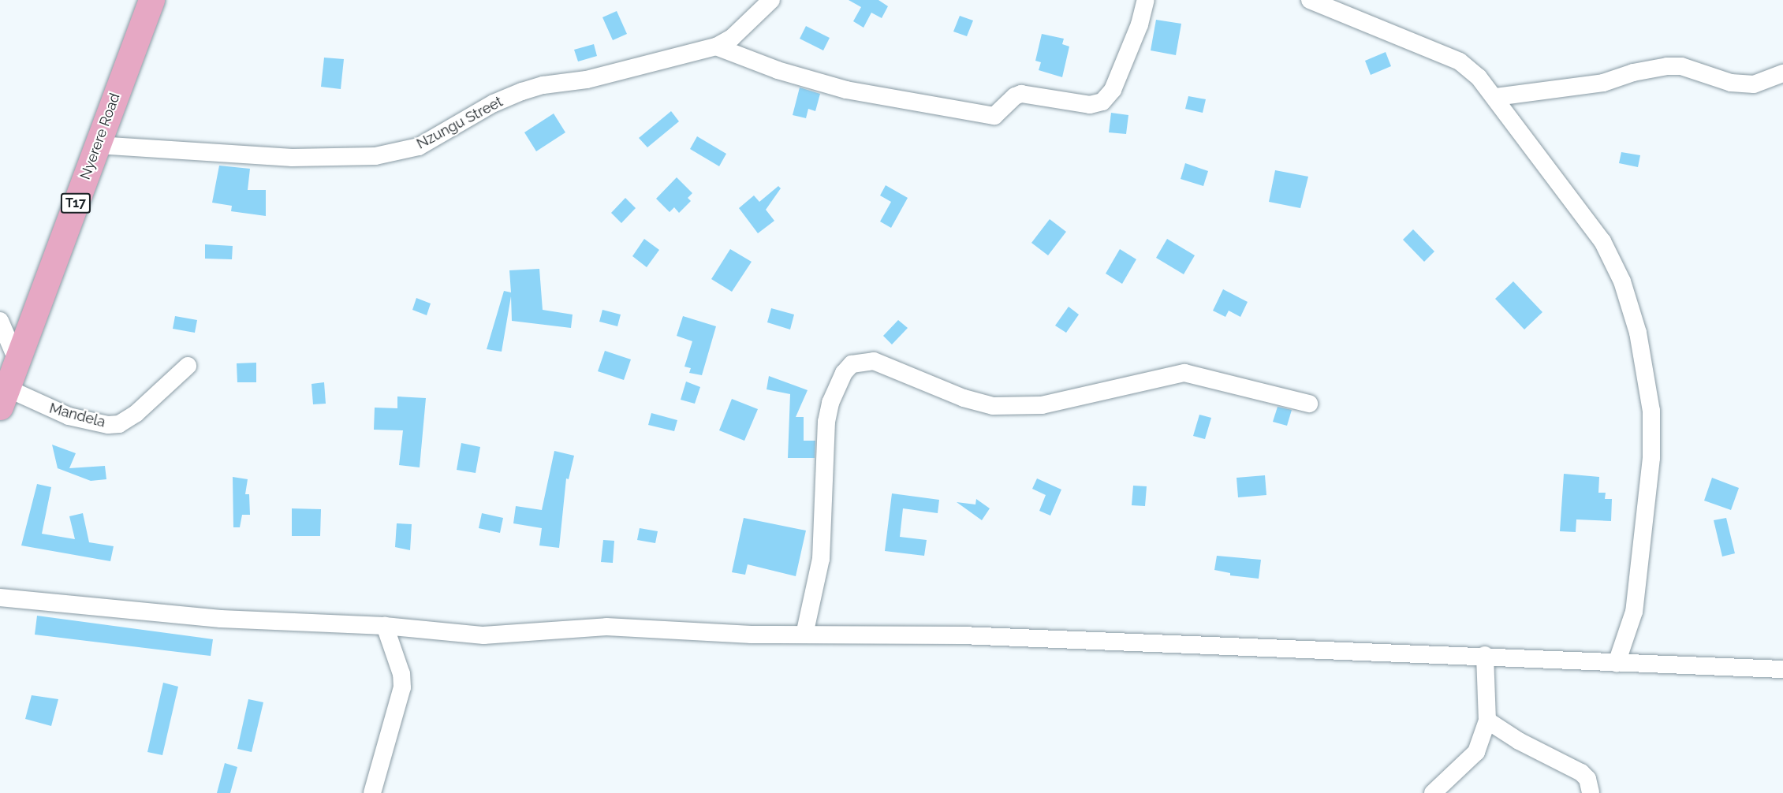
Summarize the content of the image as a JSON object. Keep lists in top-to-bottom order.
{
  "streets": {
    "main road": ["Nyerere Road", "T17"],
    "street": ["Nzungu Street", "Mandela"]
  },
  "crossings": [
    ["Nzungu Street", "Nyerere Road"],
    ["Nyerere Road", "Mandela"]
  ]
}
